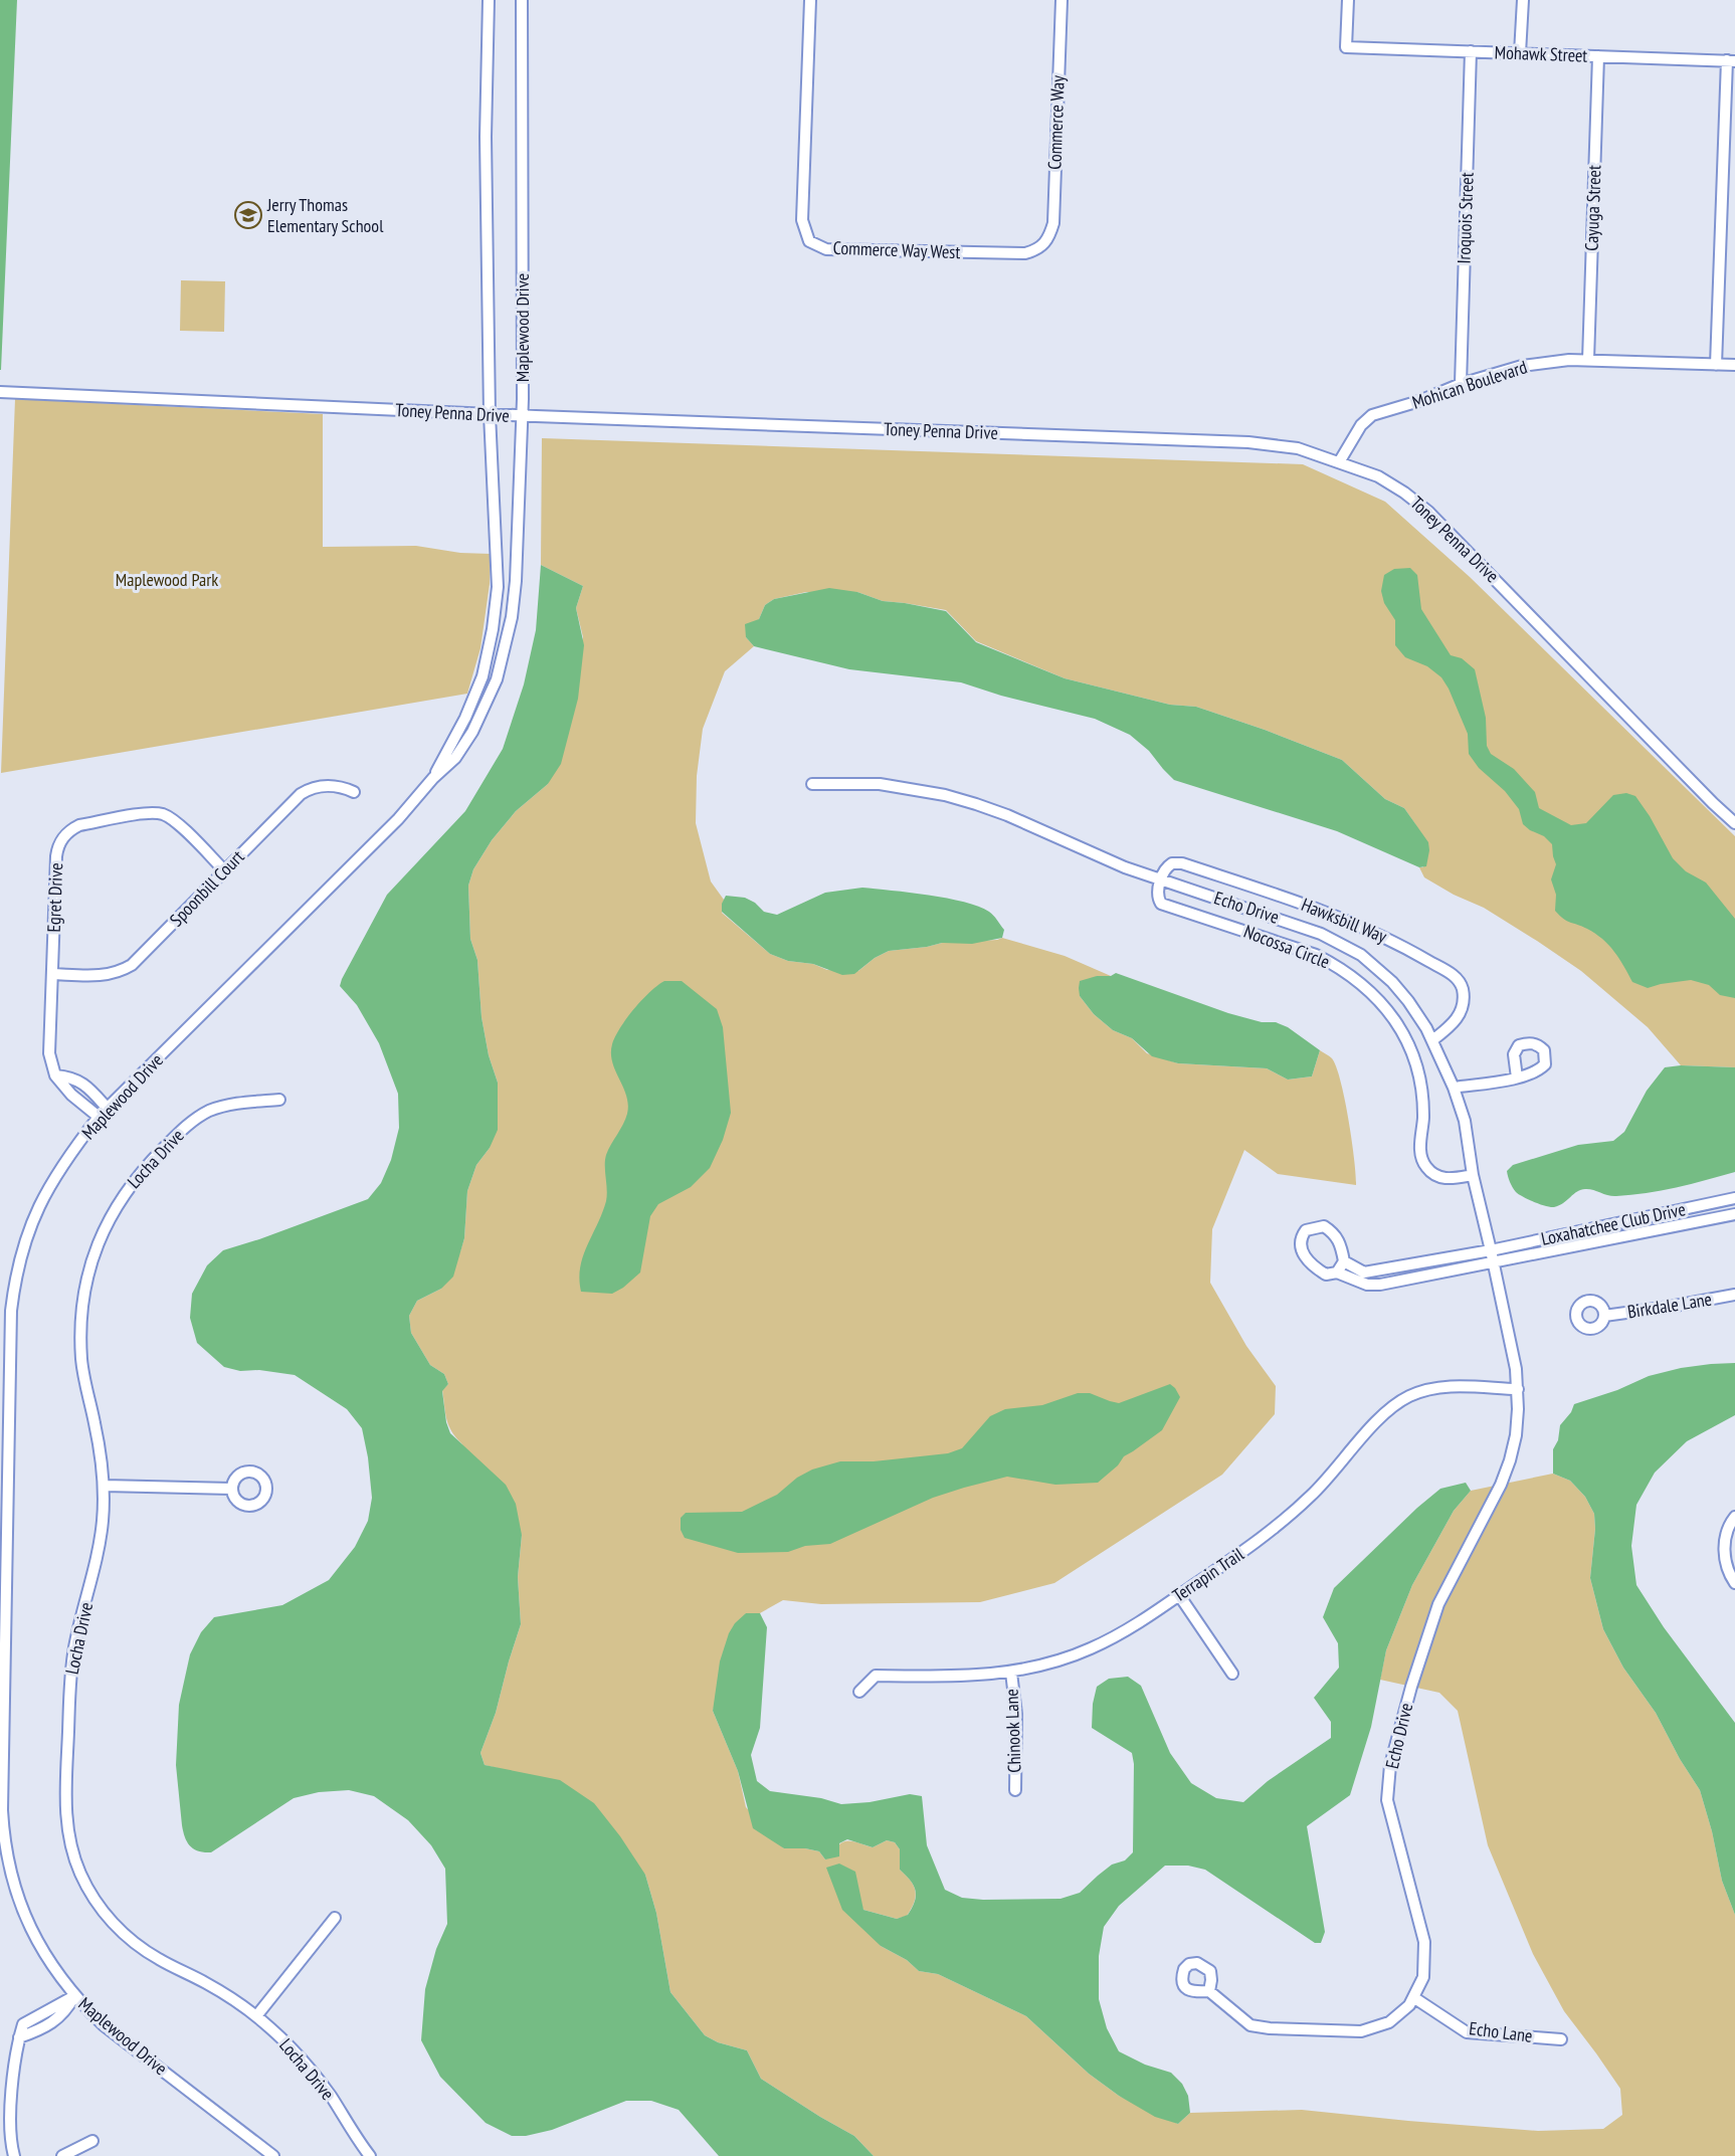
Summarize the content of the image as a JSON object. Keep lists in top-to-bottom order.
{
  "streets": {
    "street": [
      "Mohawk Street",
      "Commerce Way",
      "Cayuga Street",
      "Iroquois Street",
      "Commerce Way West",
      "Maplewood Drive",
      "Mohican Boulevard",
      "Toney Penna Drive",
      "Spoonbill Court",
      "Egret Drive",
      "Echo Drive",
      "Hawksbill Way",
      "Nocossa Circle",
      "Locha Drive",
      "Loxahatchee Club Drive",
      "Birkdale Lane",
      "Terrapin Trail",
      "Chinook Lane",
      "Echo Lane"
    ]
  },
  "crossings": [
    ["Mohawk Street", "Cayuga Street"],
    ["Mohawk Street", "Iroquois Street"],
    ["Commerce Way", "Commerce Way West"],
    ["Cayuga Street", "Mohican Boulevard"],
    ["Iroquois Street", "Mohican Boulevard"],
    ["Maplewood Drive", "Toney Penna Drive"],
    ["Mohican Boulevard", "Toney Penna Drive"],
    ["Spoonbill Court", "Egret Drive"],
    ["Echo Drive", "Hawksbill Way"],
    ["Echo Drive", "Nocossa Circle"],
    ["Echo Drive", "Loxahatchee Club Drive"],
    ["Echo Drive", "Terrapin Trail"],
    ["Echo Drive", "Echo Lane"],
    ["Hawksbill Way", "Nocossa Circle"],
    ["Terrapin Trail", "Chinook Lane"]
  ],
  "parks": ["Maplewood Park"],
  "places": {
    "school or university": ["Jerry Thomas Elementary School"]
  }
}
